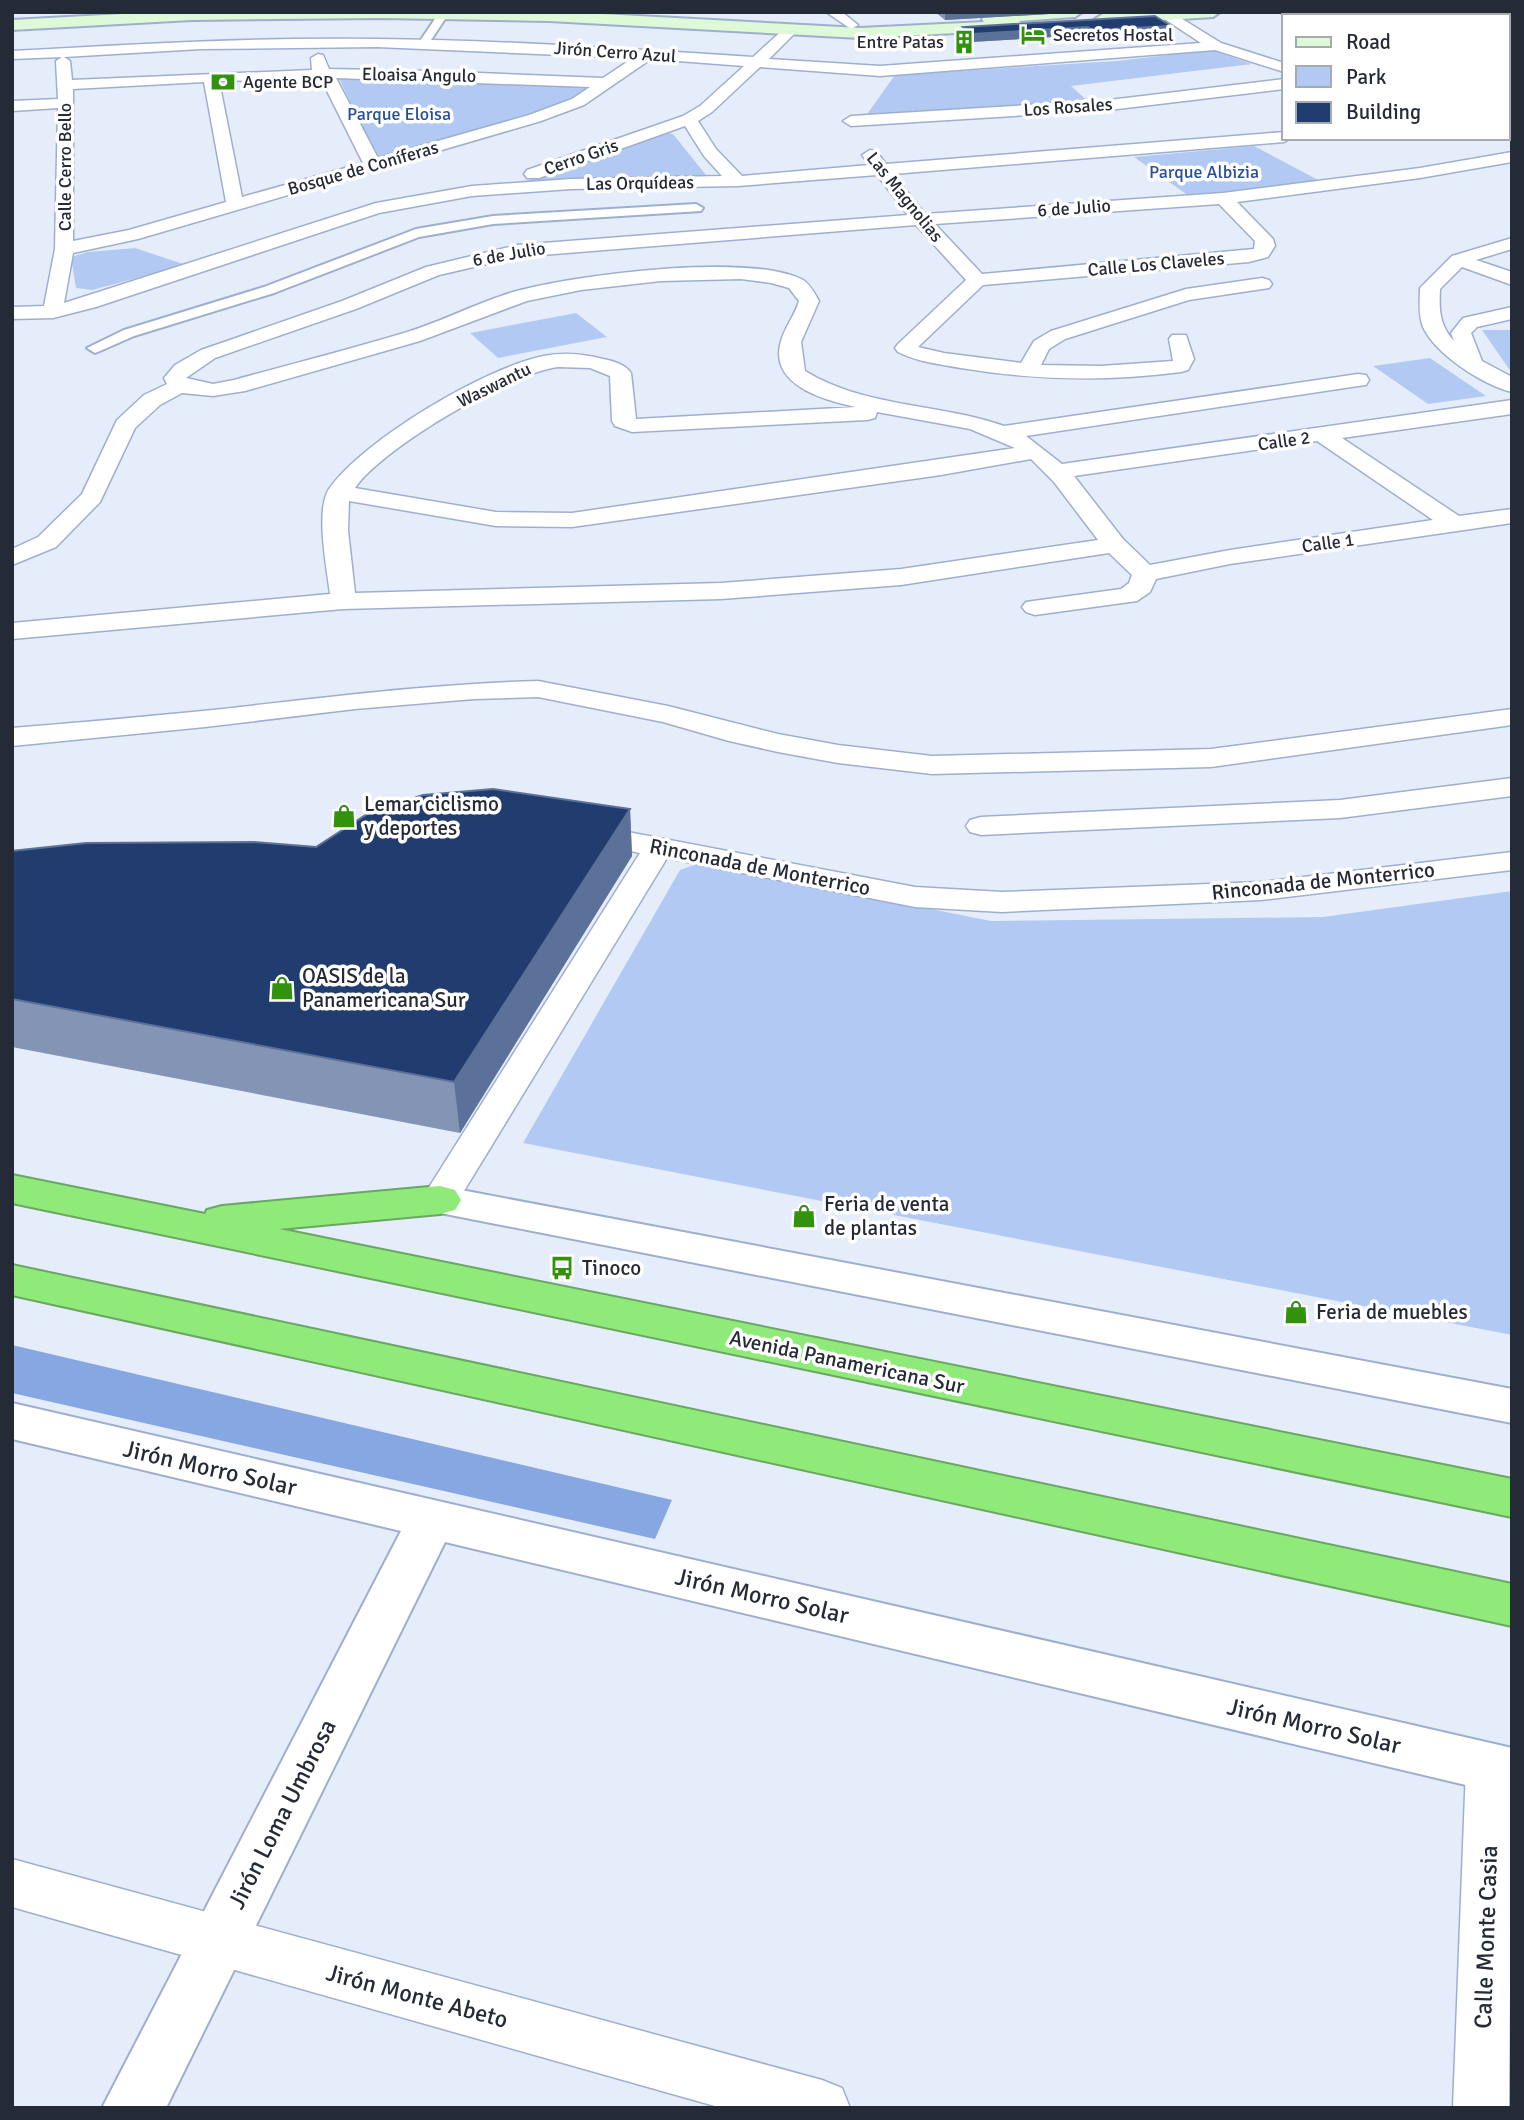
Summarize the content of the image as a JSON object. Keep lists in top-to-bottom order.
{
  "streets": {
    "highway": ["Avenida Panamericana Sur"],
    "street": [
      "Jirón Cerro Azul",
      "Eloaisa Angulo",
      "Los Rosales",
      "Cerro Gris",
      "Calle Cerro Bello",
      "Bosque de Coníferas",
      "Las Orquídeas",
      "Las Magnolias",
      "6 de Julio",
      "Calle Los Claveles",
      "Waswantu",
      "Calle 2",
      "Calle 1",
      "Rinconada de Monterrico",
      "Jirón Morro Solar",
      "Jirón Loma Umbrosa",
      "Calle Monte Casia",
      "Jirón Monte Abeto"
    ]
  },
  "crossings": [
    ["Jirón Cerro Azul", "Cerro Gris"],
    ["Jirón Cerro Azul", "Calle Cerro Bello"],
    ["Jirón Cerro Azul", "Bosque de Coníferas"],
    ["Eloaisa Angulo", "Calle Cerro Bello"],
    ["Eloaisa Angulo", "Bosque de Coníferas"],
    ["Los Rosales", "Las Magnolias"],
    ["Cerro Gris", "Las Orquídeas"],
    ["Calle Cerro Bello", "Bosque de Coníferas"],
    ["Calle Cerro Bello", "Las Orquídeas"],
    ["Las Orquídeas", "Las Magnolias"],
    ["Las Magnolias", "6 de Julio"],
    ["Las Magnolias", "Calle Los Claveles"],
    ["6 de Julio", "Calle Los Claveles"],
    ["6 de Julio", "Waswantu"],
    ["Jirón Morro Solar", "Jirón Loma Umbrosa"],
    ["Jirón Morro Solar", "Calle Monte Casia"],
    ["Jirón Loma Umbrosa", "Jirón Monte Abeto"]
  ],
  "parks": ["Parque Eloisa", "Parque Albizia"],
  "places": {
    "hotel": ["Secretos Hostal"],
    "building": ["Entre Patas"],
    "bank": ["Agente BCP"],
    "shop": [
      "Lemar ciclismo y deportes",
      "OASIS de la Panamericana Sur",
      "Feria de venta de plantas",
      "Feria de muebles"
    ],
    "bus stop": ["Tinoco"]
  },
  "legend": ["Road", "Park", "Building"]
}
